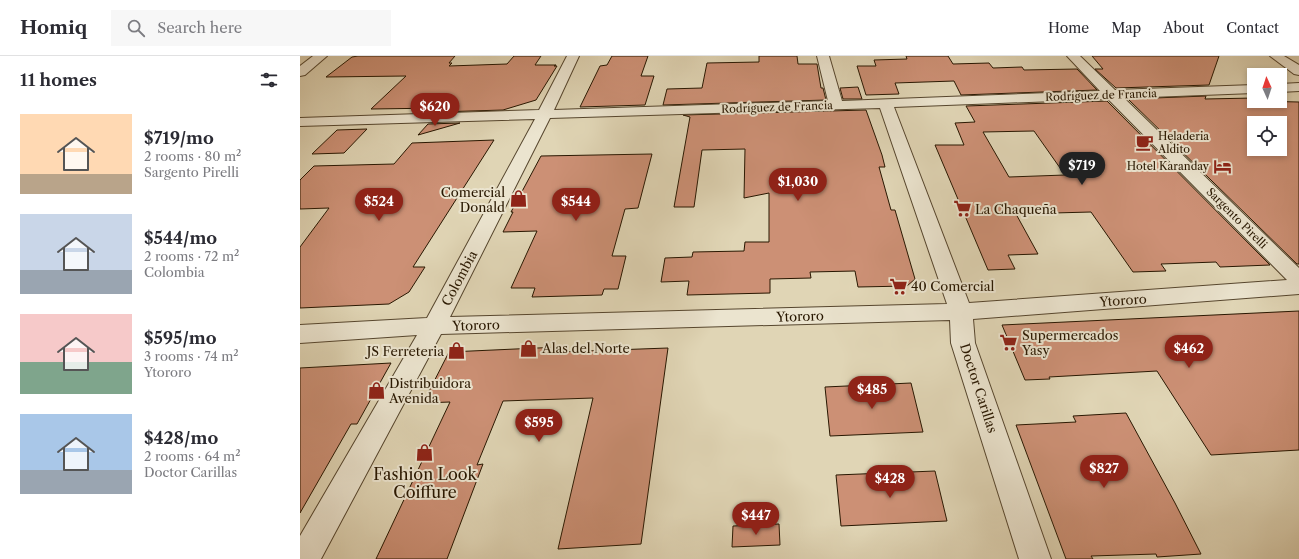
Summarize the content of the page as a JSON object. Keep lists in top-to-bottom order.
{
  "streets": {
    "street": [
      "Rodríguez de Francia",
      "Sargento Pirelli",
      "Colombia",
      "Ytororo",
      "Doctor Carillas"
    ]
  },
  "crossings": [
    ["Rodríguez de Francia", "Sargento Pirelli"],
    ["Rodríguez de Francia", "Colombia"],
    ["Rodríguez de Francia", "Doctor Carillas"],
    ["Colombia", "Ytororo"],
    ["Ytororo", "Doctor Carillas"]
  ],
  "places": {
    "cafe": ["Heladeria Aldito"],
    "hotel": ["Hotel Karanday"],
    "shop": [
      "Comercial Donald",
      "Alas del Norte",
      "JS Ferreteria",
      "Distribuidora Avenida",
      "Fashion Look Coiffure"
    ],
    "supermarket": ["La Chaqueña", "40 Comercial", "Supermercados Yasy"]
  },
  "north": "top",
  "page": {
    "header": "Homiq",
    "search": "Search here",
    "nav": [
      "Home",
      "Map",
      "About",
      "Contact"
    ],
    "heading": "11 homes",
    "price": [
      "$620",
      "$719",
      "$1,030",
      "$524",
      "$544",
      "$462",
      "$485",
      "$595",
      "$827",
      "$428",
      "$447"
    ],
    "list": [
      {
        "name": "$719/mo",
        "note": "2 rooms · 80 m² · Sargento Pirelli"
      },
      {
        "name": "$544/mo",
        "note": "2 rooms · 72 m² · Colombia"
      },
      {
        "name": "$595/mo",
        "note": "3 rooms · 74 m² · Ytororo"
      },
      {
        "name": "$428/mo",
        "note": "2 rooms · 64 m² · Doctor Carillas"
      }
    ]
  }
}
